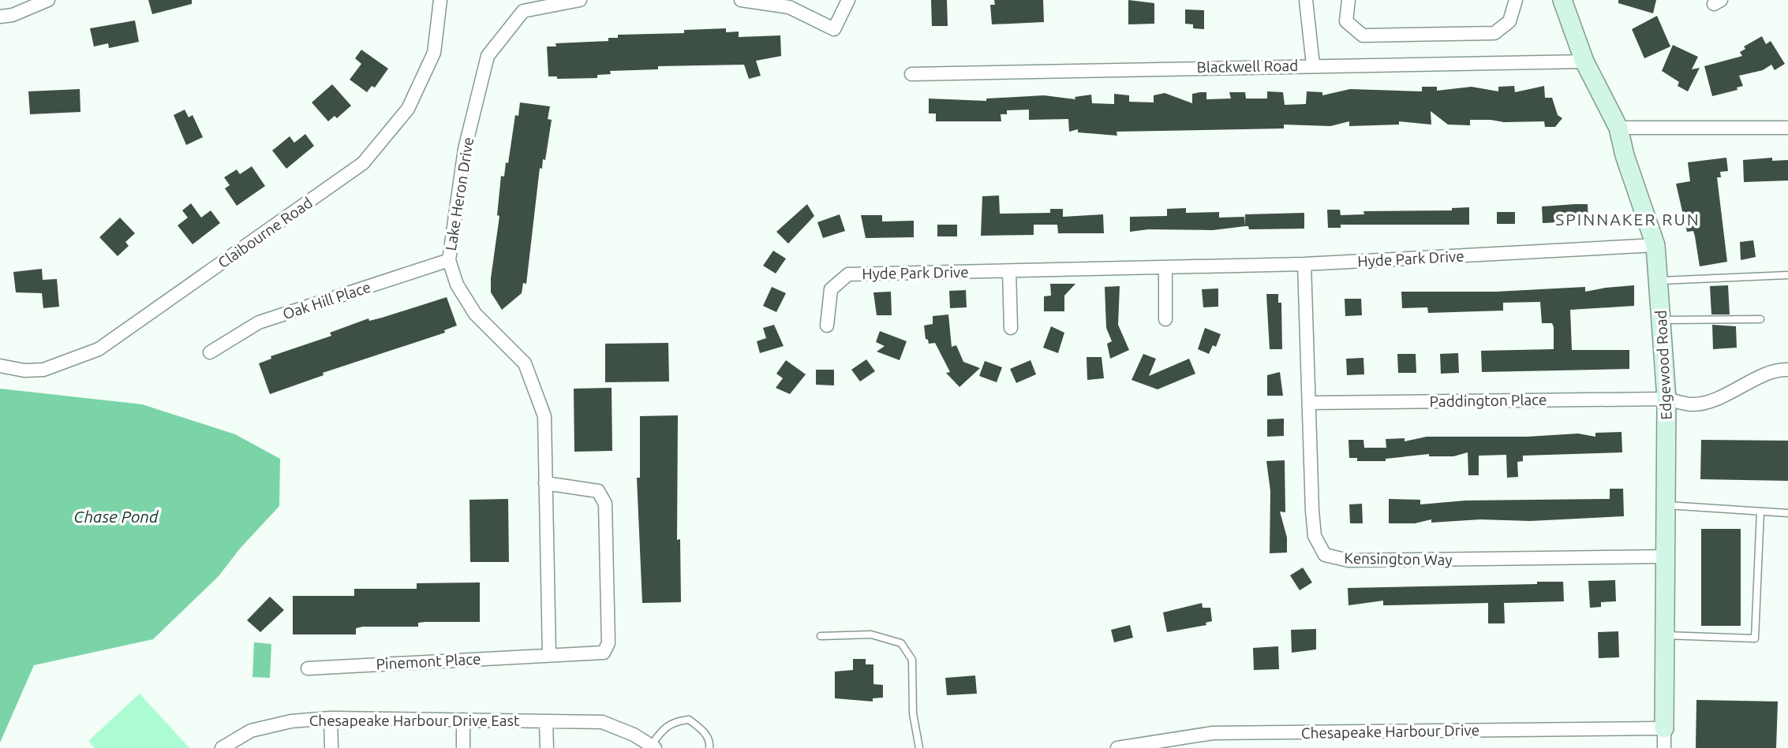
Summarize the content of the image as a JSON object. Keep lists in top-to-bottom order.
{
  "streets": {
    "street": [
      "Blackwell Road",
      "Lake Heron Drive",
      "Claibourne Road",
      "Hyde Park Drive",
      "Oak Hill Place",
      "Edgewood Road",
      "Paddington Place",
      "Kensington Way",
      "Pinemont Place",
      "Chesapeake Harbour Drive East",
      "Chesapeake Harbour Drive"
    ]
  },
  "crossings": [
    ["Blackwell Road", "Edgewood Road"],
    ["Lake Heron Drive", "Oak Hill Place"],
    ["Lake Heron Drive", "Pinemont Place"],
    ["Hyde Park Drive", "Edgewood Road"],
    ["Hyde Park Drive", "Kensington Way"],
    ["Edgewood Road", "Paddington Place"],
    ["Edgewood Road", "Kensington Way"],
    ["Edgewood Road", "Chesapeake Harbour Drive"],
    ["Paddington Place", "Kensington Way"]
  ],
  "districts": ["SPINNAKER RUN"],
  "water": ["Chase Pond"]
}
